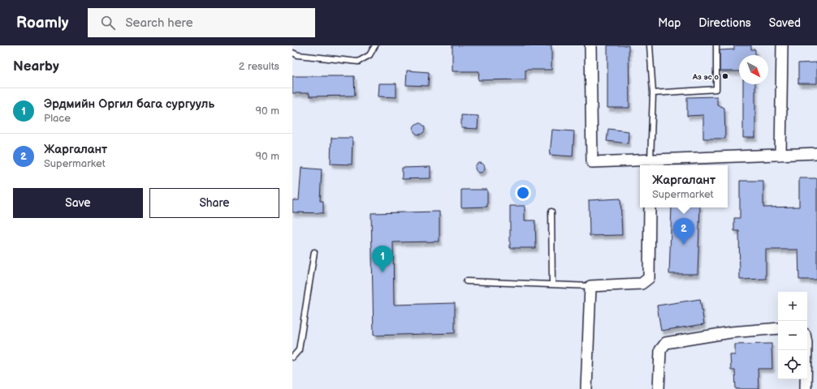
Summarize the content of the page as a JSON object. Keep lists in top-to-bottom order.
{
  "places": ["Аз эс о"],
  "north": "bottom right",
  "page": {
    "header": "Roamly",
    "search": "Search here",
    "nav": ["Map", "Directions", "Saved"],
    "heading": ["Nearby", "2 results"],
    "list": [
      {
        "mark": "1",
        "name": "Эрдмийн Оргил бага сургууль",
        "note": "Place",
        "value": "90 m"
      },
      {
        "mark": "2",
        "name": "Жаргалант",
        "note": "Supermarket",
        "value": "90 m"
      }
    ],
    "popup": ["Жаргалант", "Supermarket"],
    "buttons": ["Save", "Share"],
    "pins": ["2", "1"],
    "map_buttons": ["+", "−"]
  }
}
